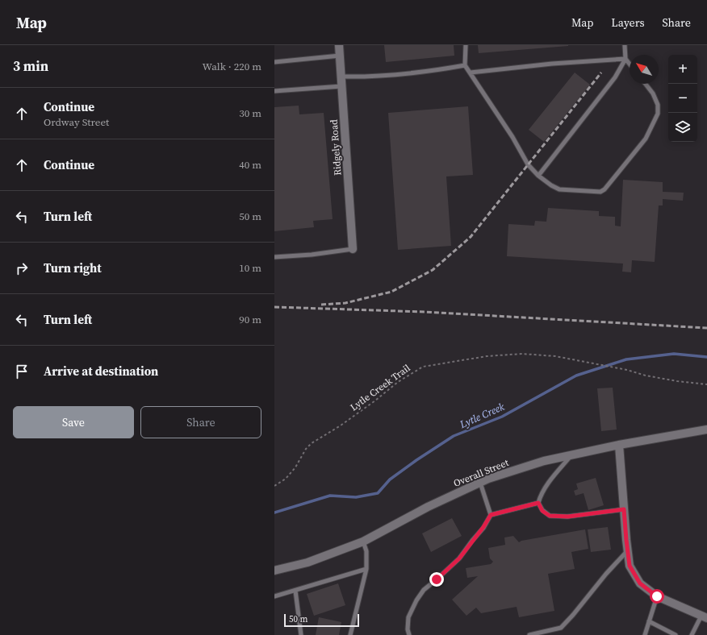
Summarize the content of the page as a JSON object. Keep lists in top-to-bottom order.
{
  "streets": {
    "street": ["Ridgely Road", "Overall Street"],
    "path": ["Lytle Creek Trail"]
  },
  "water": ["Lytle Creek"],
  "scale_bar": "50 m",
  "north": "top left",
  "page": {
    "header": "Map",
    "nav": ["Map", "Layers", "Share"],
    "heading": ["3 min", "Walk · 220 m"],
    "map_buttons": ["+", "−"],
    "list": [
      ["Continue", "Ordway Street", "30 m"],
      ["Continue", "40 m"],
      ["Turn left", "50 m"],
      ["Turn right", "10 m"],
      ["Turn left", "90 m"],
      "Arrive at destination"
    ],
    "buttons": ["Save", "Share"],
    "scale": "50 m"
  }
}
